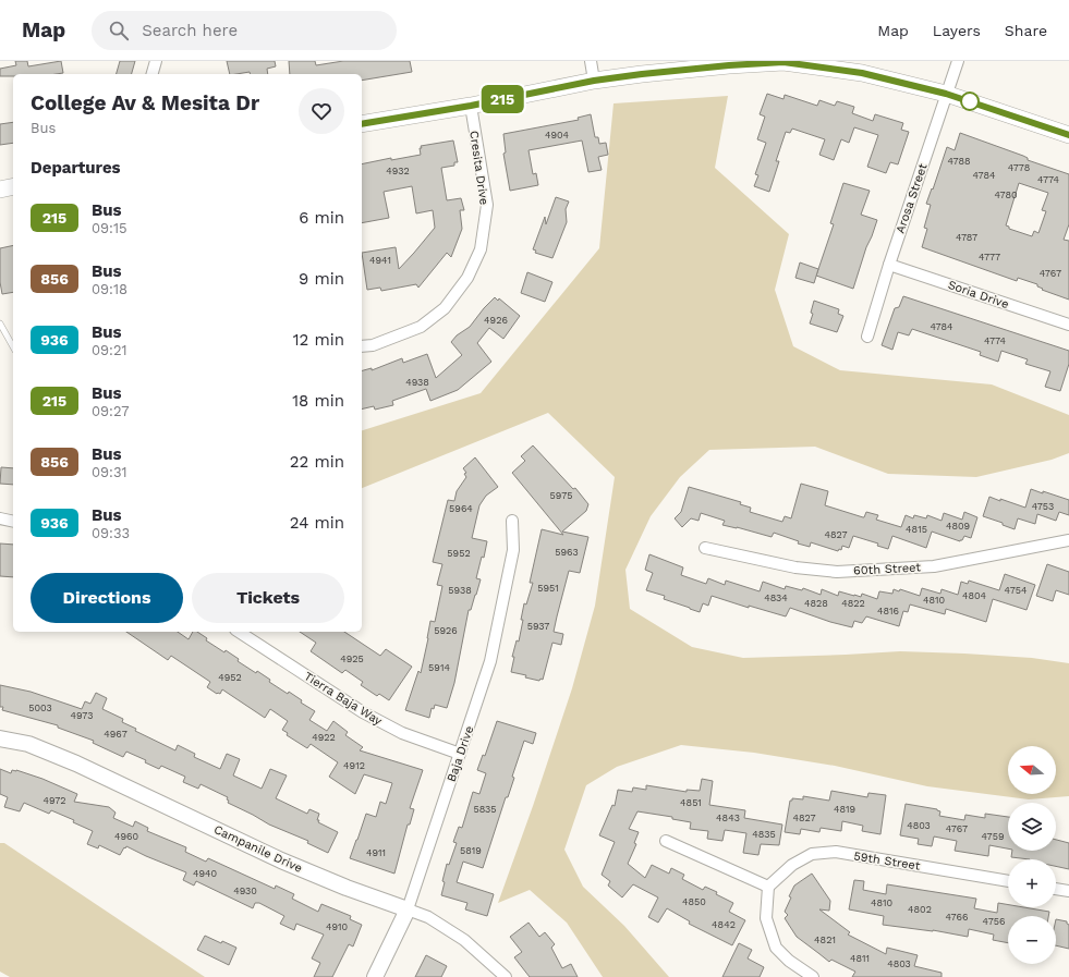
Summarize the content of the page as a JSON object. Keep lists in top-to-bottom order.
{
  "streets": {
    "street": [
      "Cresita Drive",
      "Arosa Street",
      "Soria Drive",
      "60th Street",
      "Tierra Baja Way",
      "Baja Drive",
      "Campanile Drive",
      "59th Street"
    ]
  },
  "crossings": [
    ["Arosa Street", "Soria Drive"],
    ["Tierra Baja Way", "Baja Drive"],
    ["Baja Drive", "Campanile Drive"]
  ],
  "lines": ["bus line 215"],
  "house_numbers": [
    "4904",
    "4788",
    "4778",
    "4932",
    "4784",
    "4774",
    "4780",
    "4787",
    "4777",
    "4941",
    "4767",
    "4926",
    "4784",
    "4774",
    "4938",
    "5975",
    "4753",
    "5964",
    "4809",
    "4815",
    "4827",
    "5963",
    "5952",
    "5951",
    "5938",
    "4754",
    "4804",
    "4834",
    "4810",
    "4828",
    "4822",
    "4816",
    "5937",
    "5926",
    "4925",
    "5914",
    "4952",
    "5003",
    "4973",
    "4967",
    "4922",
    "4912",
    "4972",
    "4851",
    "5835",
    "4819",
    "4843",
    "4827",
    "4803",
    "4767",
    "4835",
    "4960",
    "4759",
    "5819",
    "4911",
    "4940",
    "4930",
    "4850",
    "4810",
    "4802",
    "4766",
    "4756",
    "4842",
    "4910",
    "4821",
    "4811",
    "4803"
  ],
  "north": "left",
  "page": {
    "header": "Map",
    "search": "Search here",
    "nav": ["Map", "Layers", "Share"],
    "on_map": "215",
    "heading": [
      ["College Av & Mesita Dr", "Bus"],
      "Departures"
    ],
    "list": [
      {
        "mark": "215",
        "name": "Bus",
        "note": "09:15",
        "value": "6 min"
      },
      {
        "mark": "856",
        "name": "Bus",
        "note": "09:18",
        "value": "9 min"
      },
      {
        "mark": "936",
        "name": "Bus",
        "note": "09:21",
        "value": "12 min"
      },
      {
        "mark": "215",
        "name": "Bus",
        "note": "09:27",
        "value": "18 min"
      },
      {
        "mark": "856",
        "name": "Bus",
        "note": "09:31",
        "value": "22 min"
      },
      {
        "mark": "936",
        "name": "Bus",
        "note": "09:33",
        "value": "24 min"
      }
    ],
    "buttons": ["Directions", "Tickets"],
    "map_buttons": ["+", "−"]
  }
}
